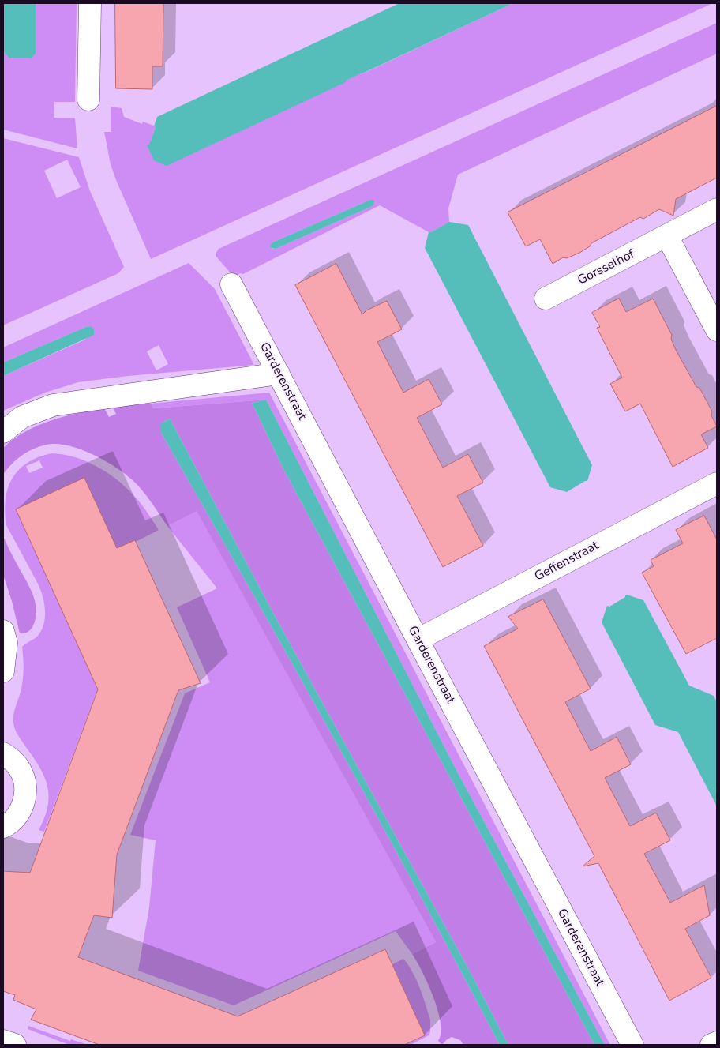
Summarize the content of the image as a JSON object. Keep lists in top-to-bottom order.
{
  "streets": {
    "street": ["Gorsselhof", "Garderenstraat", "Geffenstraat"]
  },
  "crossings": [
    ["Garderenstraat", "Geffenstraat"]
  ]
}
